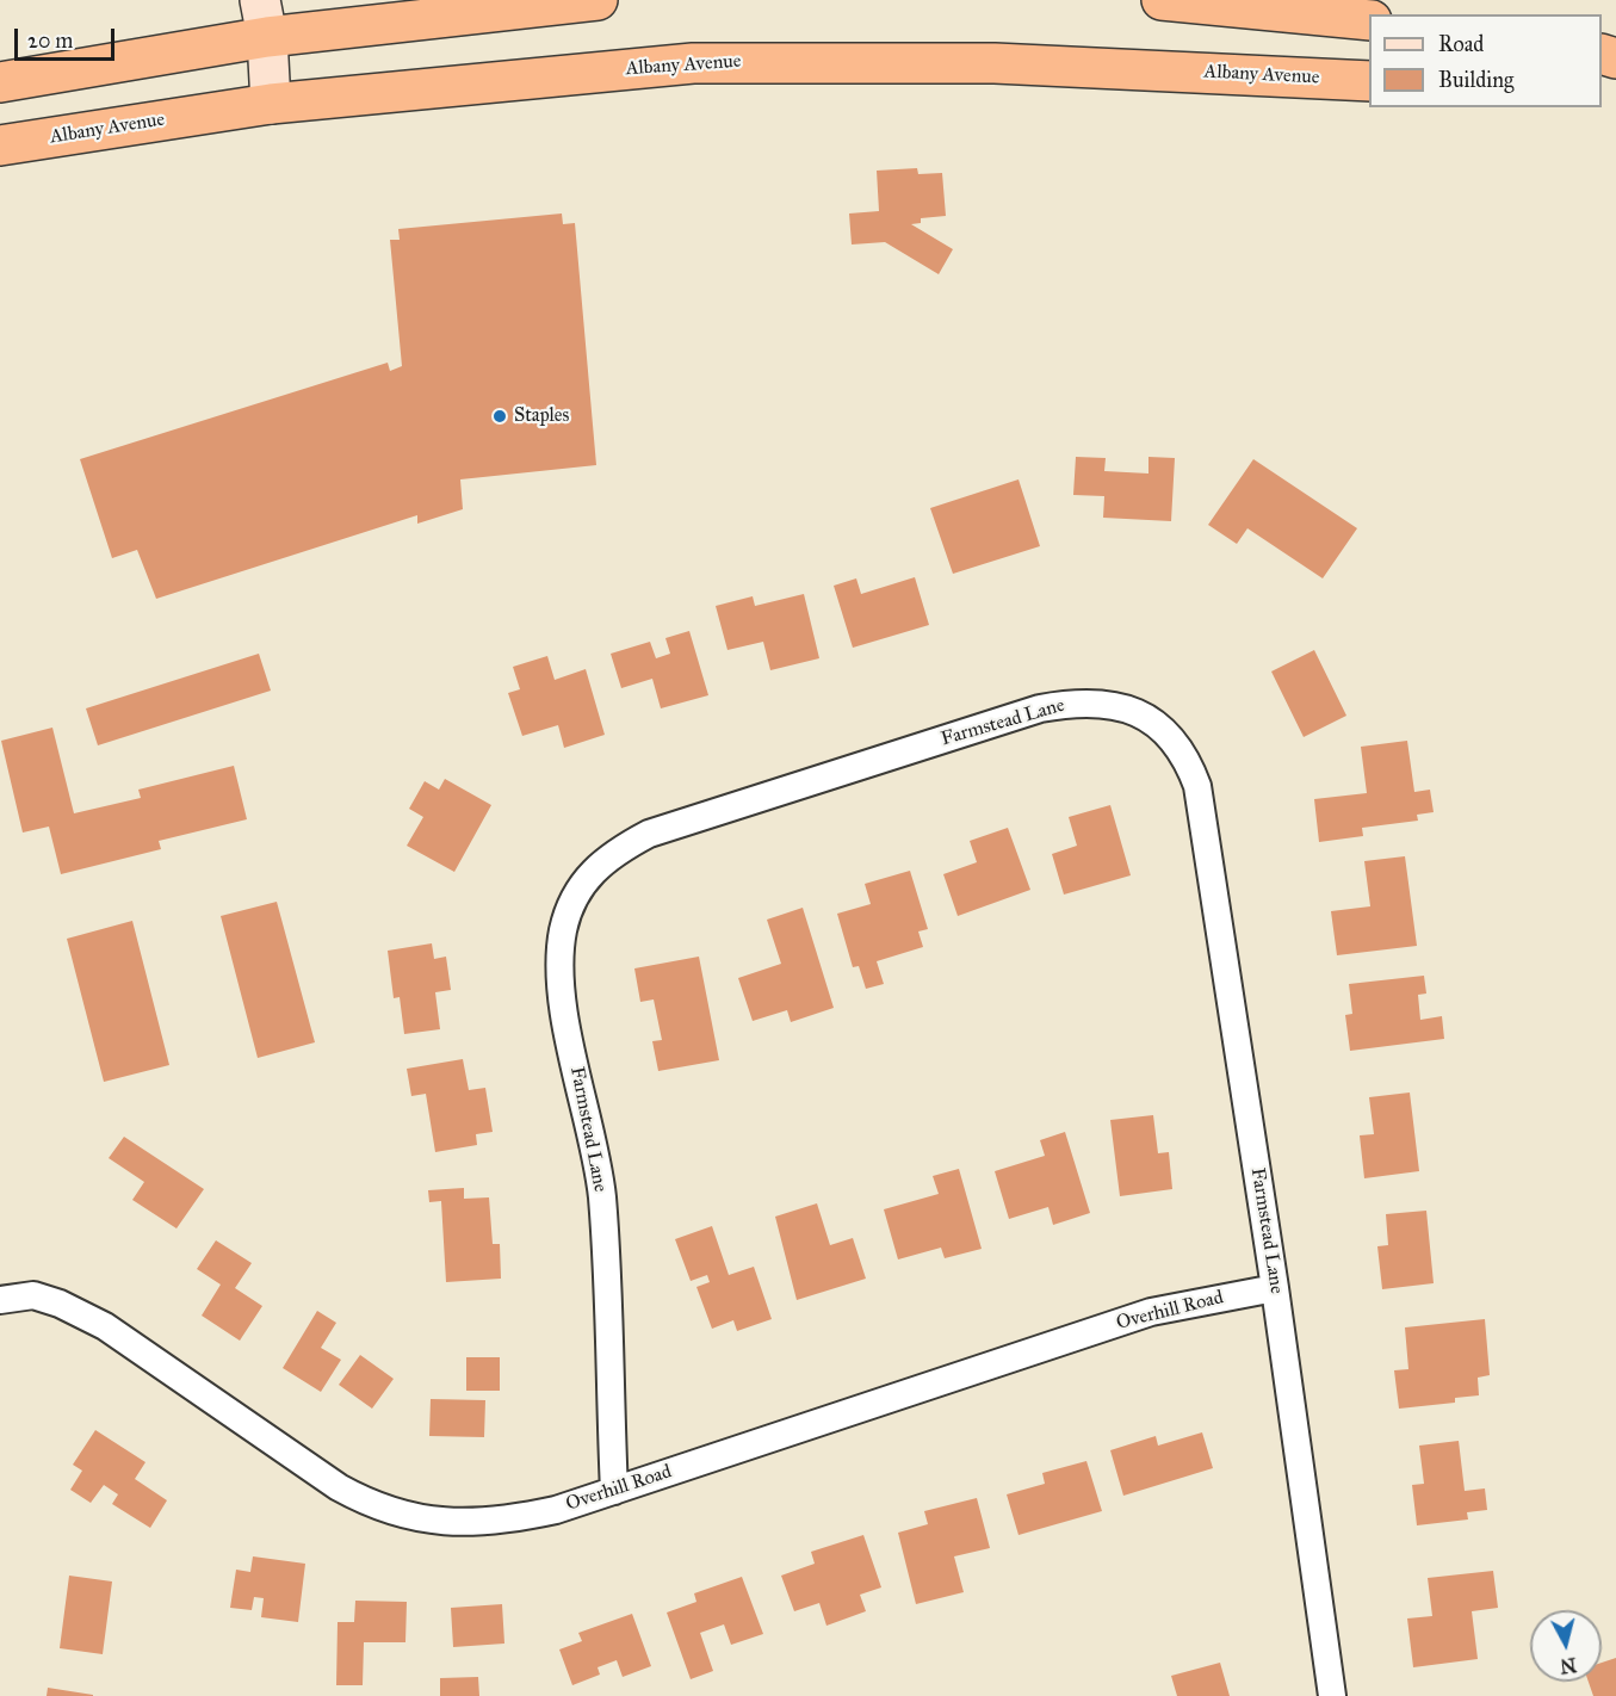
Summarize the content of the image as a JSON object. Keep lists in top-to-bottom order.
{
  "streets": {
    "highway": ["Albany Avenue"],
    "street": ["Farmstead Lane", "Overhill Road"]
  },
  "crossings": [
    ["Farmstead Lane", "Overhill Road"]
  ],
  "places": ["Staples"],
  "legend": ["Road", "Building"],
  "scale_bar": "20 m",
  "north": "bottom"
}
